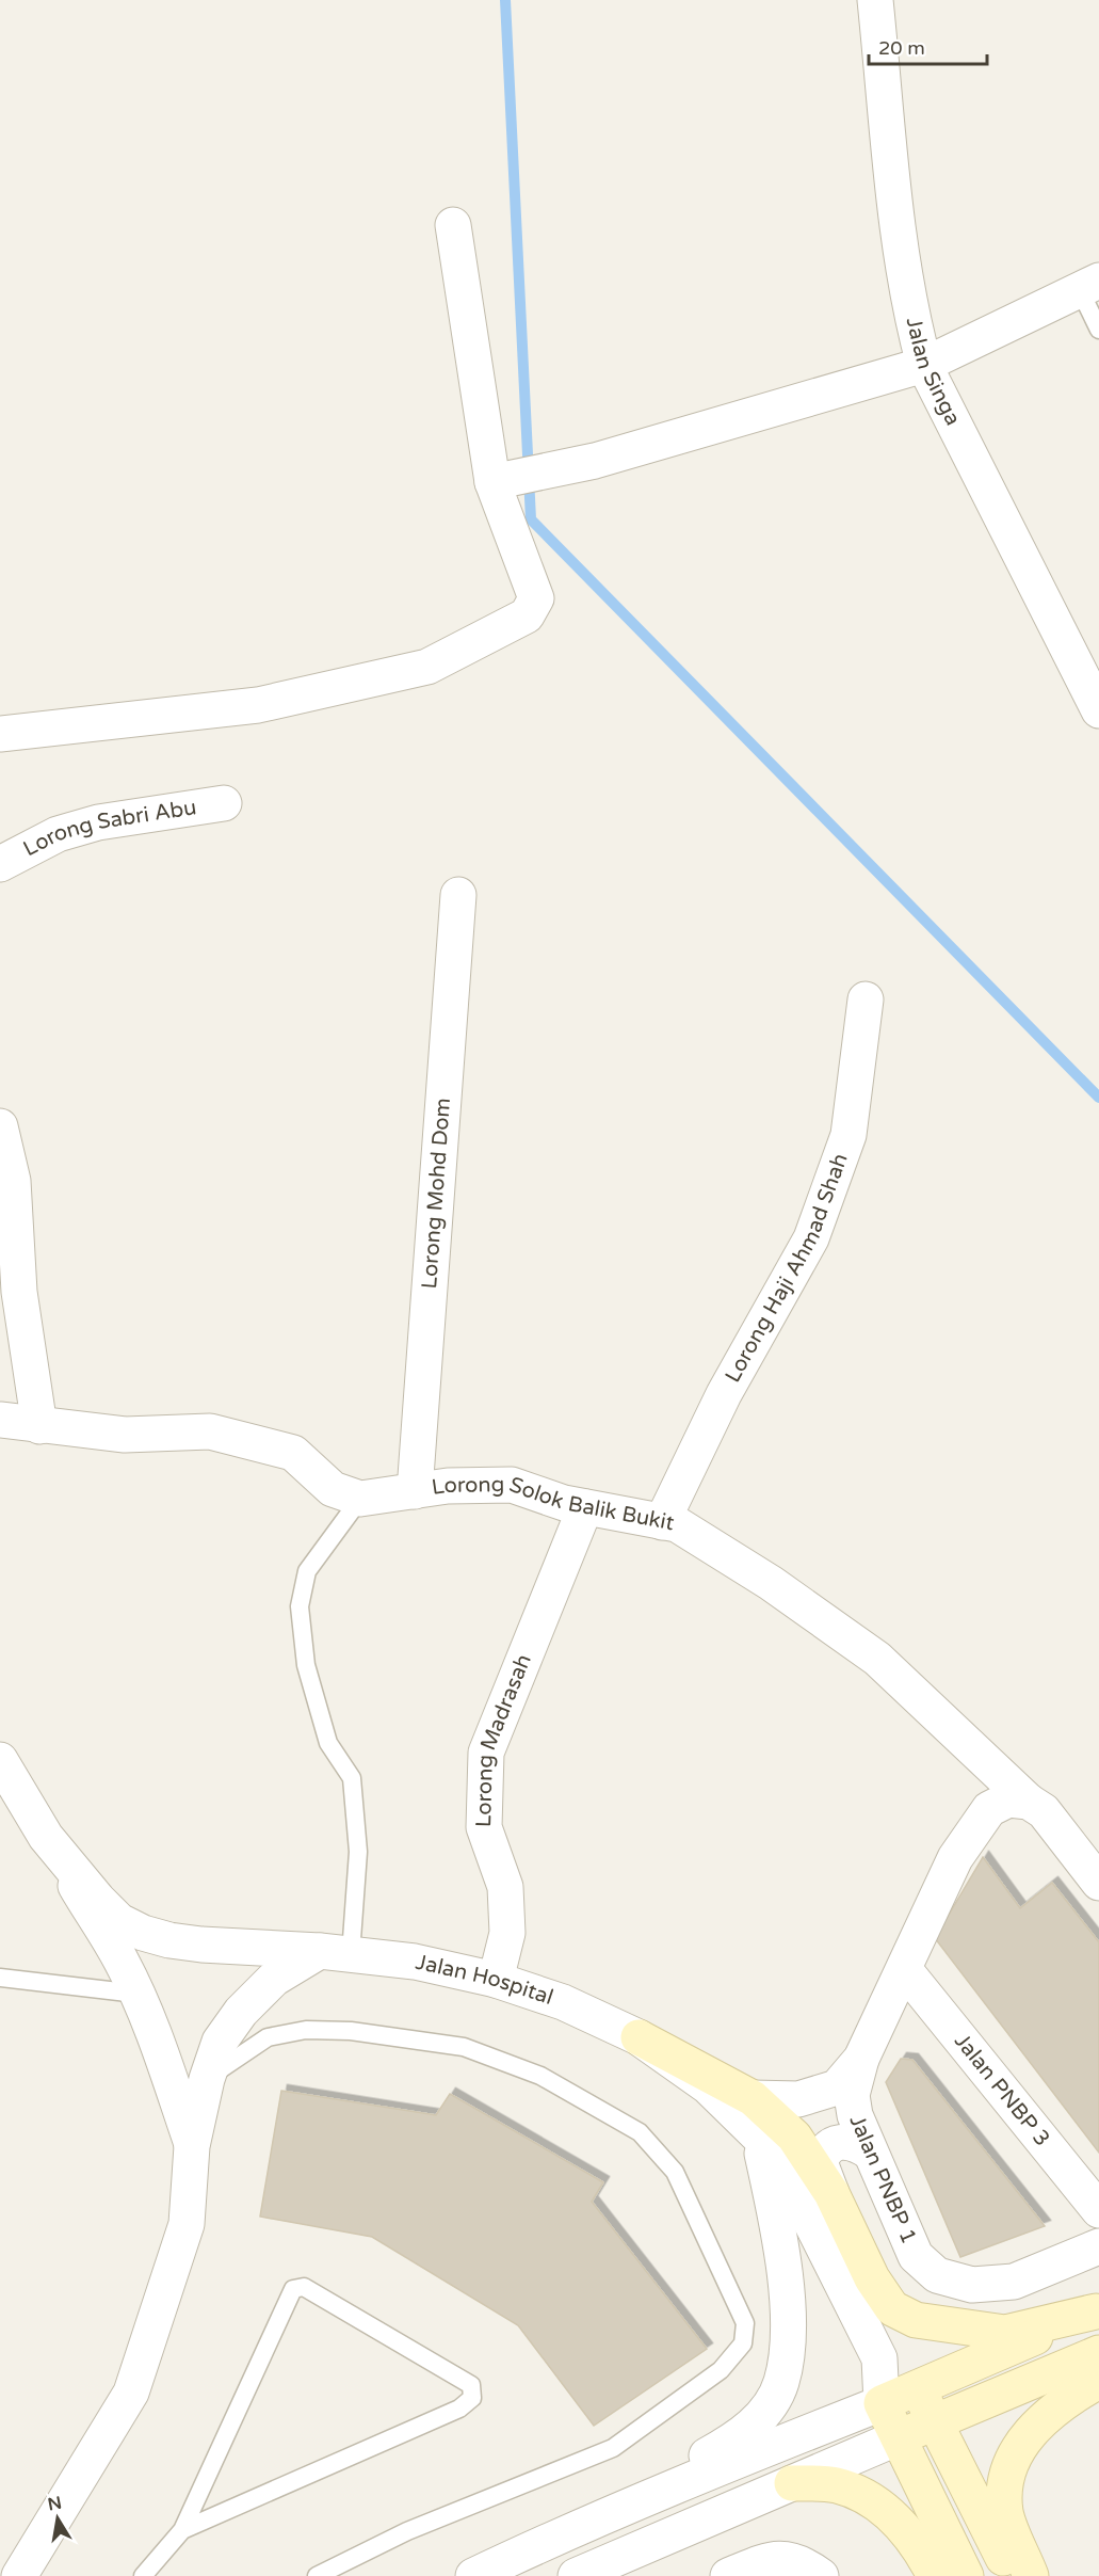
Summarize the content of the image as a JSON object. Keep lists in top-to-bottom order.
{
  "streets": {
    "street": [
      "Jalan Singa",
      "Lorong Sabri Abu",
      "Lorong Mohd Dom",
      "Lorong Haji Ahmad Shah",
      "Lorong Solok Balik Bukit",
      "Lorong Madrasah",
      "Jalan Hospital",
      "Jalan PNBP 3",
      "Jalan PNBP 1"
    ]
  },
  "crossings": [
    ["Lorong Mohd Dom", "Lorong Solok Balik Bukit"],
    ["Lorong Haji Ahmad Shah", "Lorong Solok Balik Bukit"],
    ["Lorong Solok Balik Bukit", "Lorong Madrasah"],
    ["Lorong Madrasah", "Jalan Hospital"]
  ],
  "scale_bar": "20 m",
  "north": "top"
}
